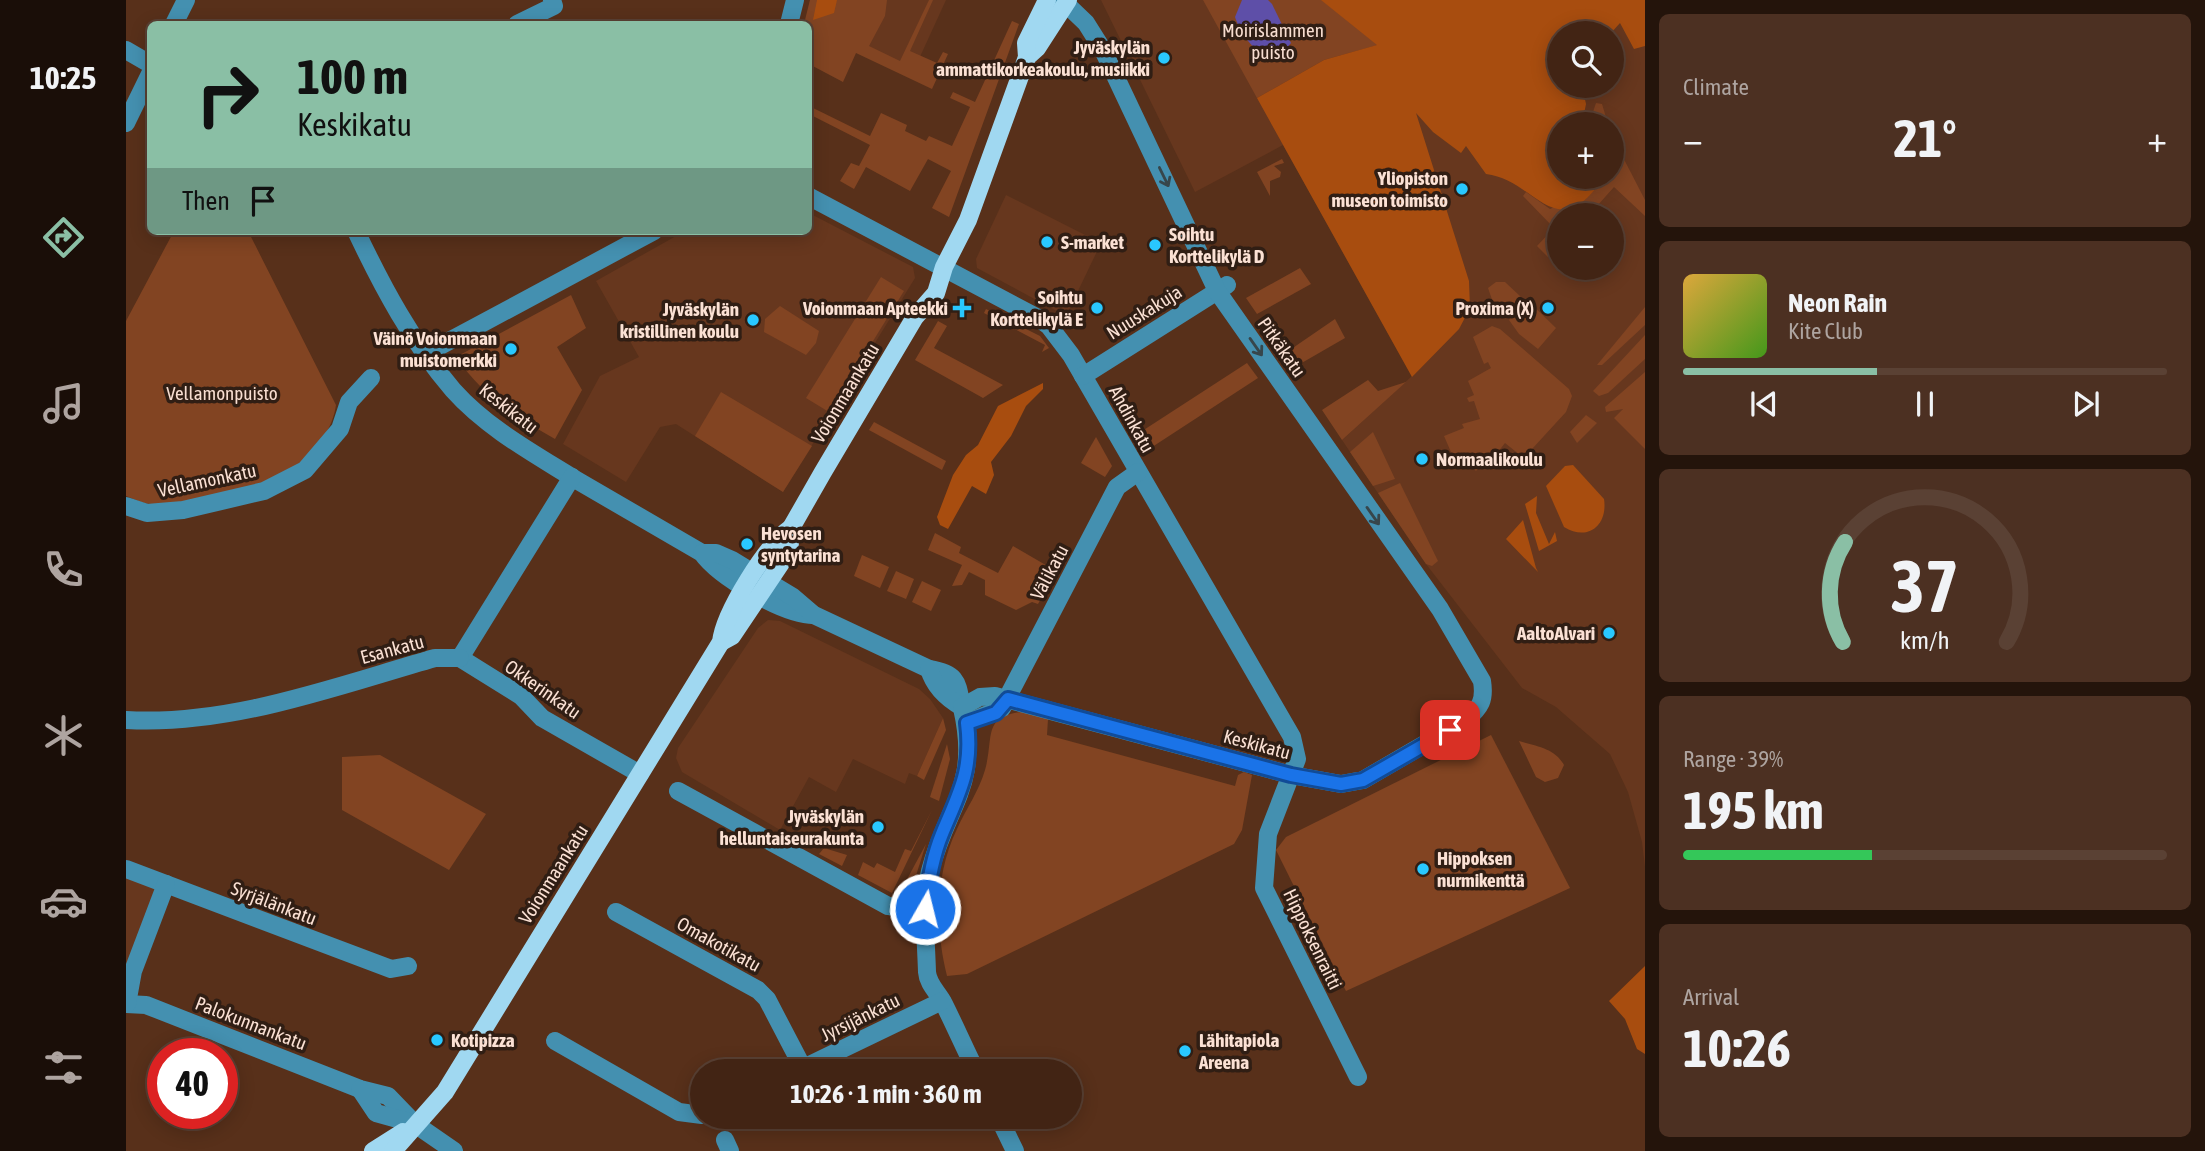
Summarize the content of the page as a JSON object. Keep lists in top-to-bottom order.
{
  "streets": {
    "main road": ["Voionmaankatu"],
    "street": [
      "Nuuskakuja",
      "Pitkäkatu",
      "Keskikatu",
      "Ahdinkatu",
      "Vellamonkatu",
      "Välikatu",
      "Esankatu",
      "Okkerinkatu",
      "Syrjälänkatu",
      "Hippoksenraitti",
      "Omakotikatu",
      "Jyrsijänkatu",
      "Palokunnankatu"
    ]
  },
  "crossings": [
    ["Nuuskakuja", "Pitkäkatu"],
    ["Nuuskakuja", "Ahdinkatu"],
    ["Pitkäkatu", "Voionmaankatu"],
    ["Pitkäkatu", "Keskikatu"],
    ["Voionmaankatu", "Keskikatu"],
    ["Voionmaankatu", "Ahdinkatu"],
    ["Voionmaankatu", "Okkerinkatu"],
    ["Voionmaankatu", "Palokunnankatu"],
    ["Keskikatu", "Ahdinkatu"],
    ["Keskikatu", "Välikatu"],
    ["Keskikatu", "Hippoksenraitti"],
    ["Ahdinkatu", "Välikatu"],
    ["Ahdinkatu", "Hippoksenraitti"],
    ["Esankatu", "Okkerinkatu"]
  ],
  "one_way": ["Pitkäkatu"],
  "parks": ["Moirislammen puisto", "Vellamonpuisto"],
  "places": {
    "other": [
      "Jyväskylän ammattikorkeakoulu, musiikki",
      "Yliopiston museon toimisto",
      "S-market",
      "Soihtu Korttelikylä D",
      "Soihtu Korttelikylä E",
      "Proxima (X)",
      "Jyväskylän kristillinen koulu",
      "Väinö Voionmaan muistomerkki",
      "Normaalikoulu",
      "Hevosen syntytarina",
      "AaltoAlvari",
      "Jyväskylän helluntaiseurakunta",
      "Hippoksen nurmikenttä",
      "Kotipizza",
      "Lähitapiola Areena"
    ],
    "health": ["Voionmaan Apteekki"]
  },
  "page": {
    "tabs": "10:25",
    "tile": [
      "Climate",
      ["Range · 39%", "195 km"],
      ["Arrival", "10:26"]
    ],
    "map_buttons": ["+", "−"],
    "turn": ["100 m", "Keskikatu"],
    "heat": ["−", "21°", "+"],
    "then": "Then",
    "song": ["Neon Rain", "Kite Club"],
    "limit": "40",
    "trip": "10:26 · 1 min · 360 m",
    "gauge": ["37", "km/h"]
  }
}
